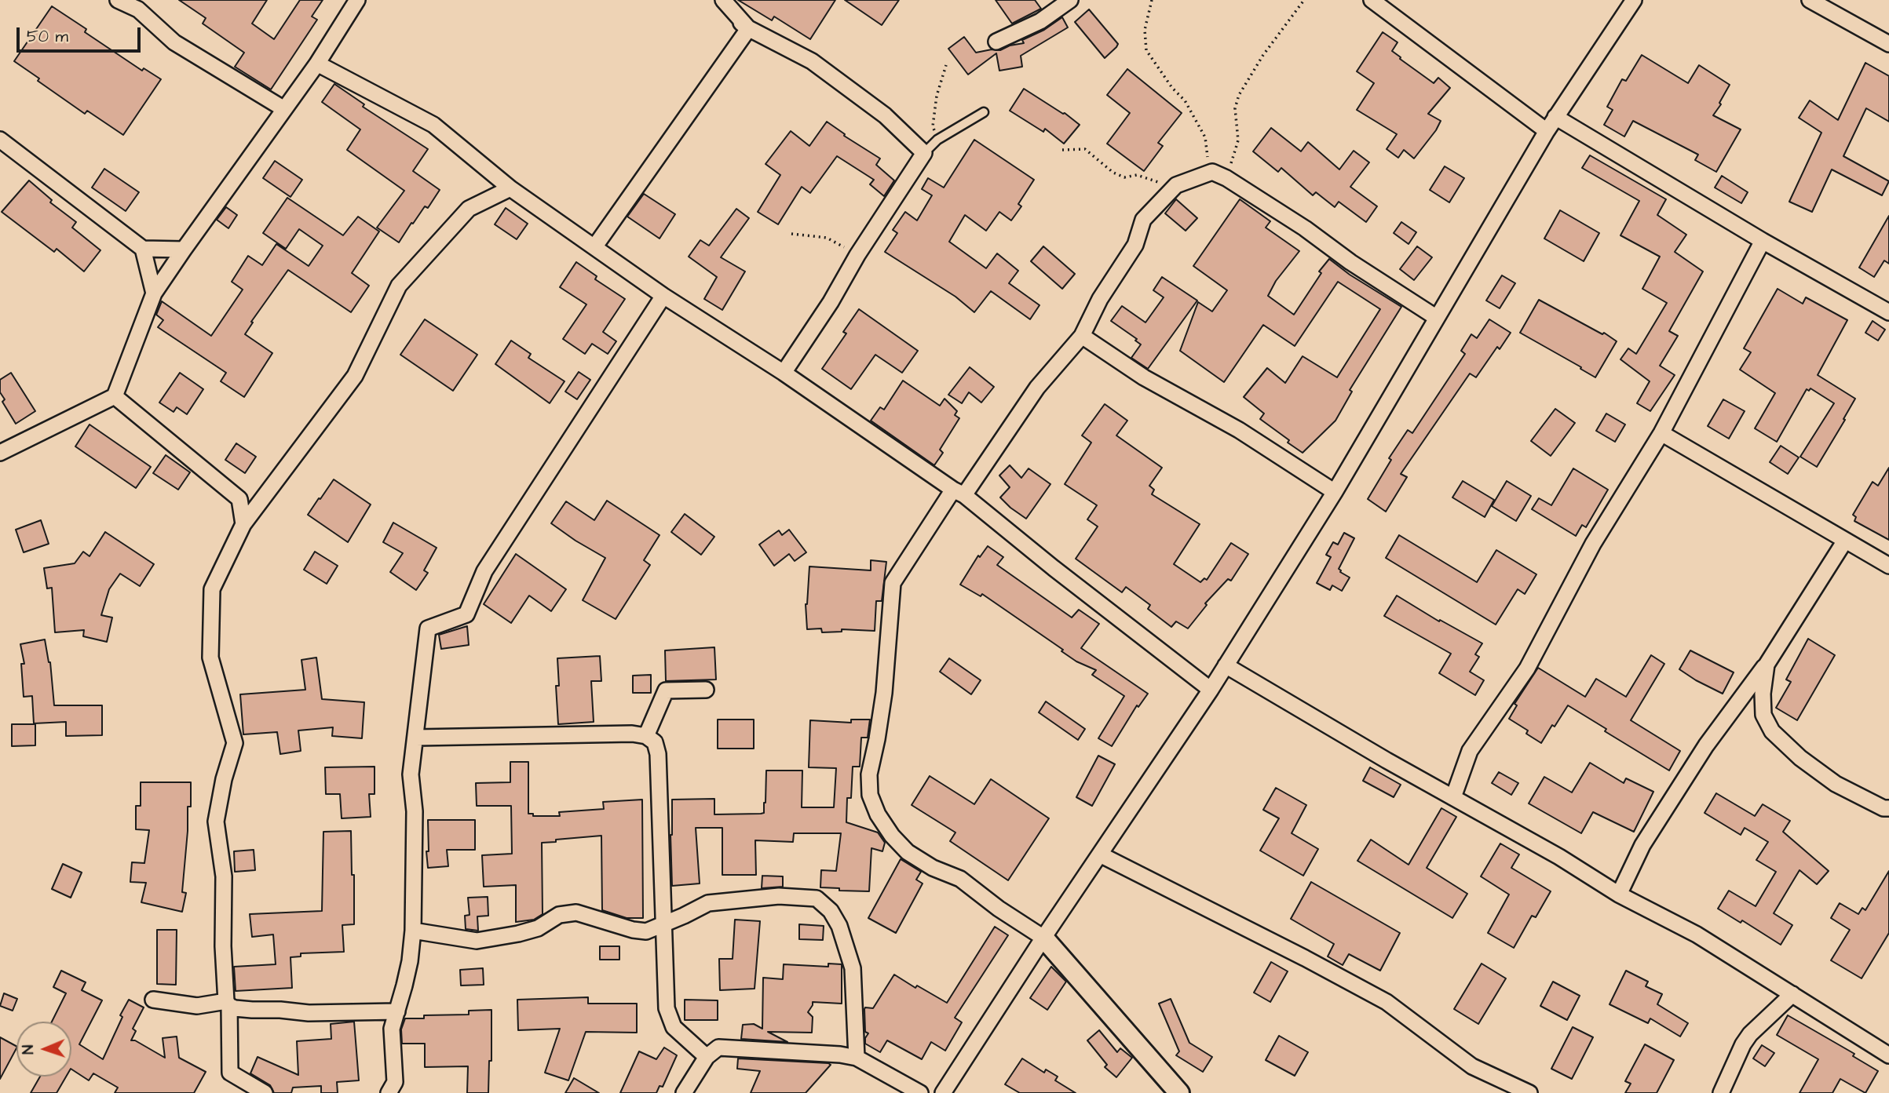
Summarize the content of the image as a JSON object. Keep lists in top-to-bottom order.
{
  "scale_bar": "50 m",
  "north": "left"
}
